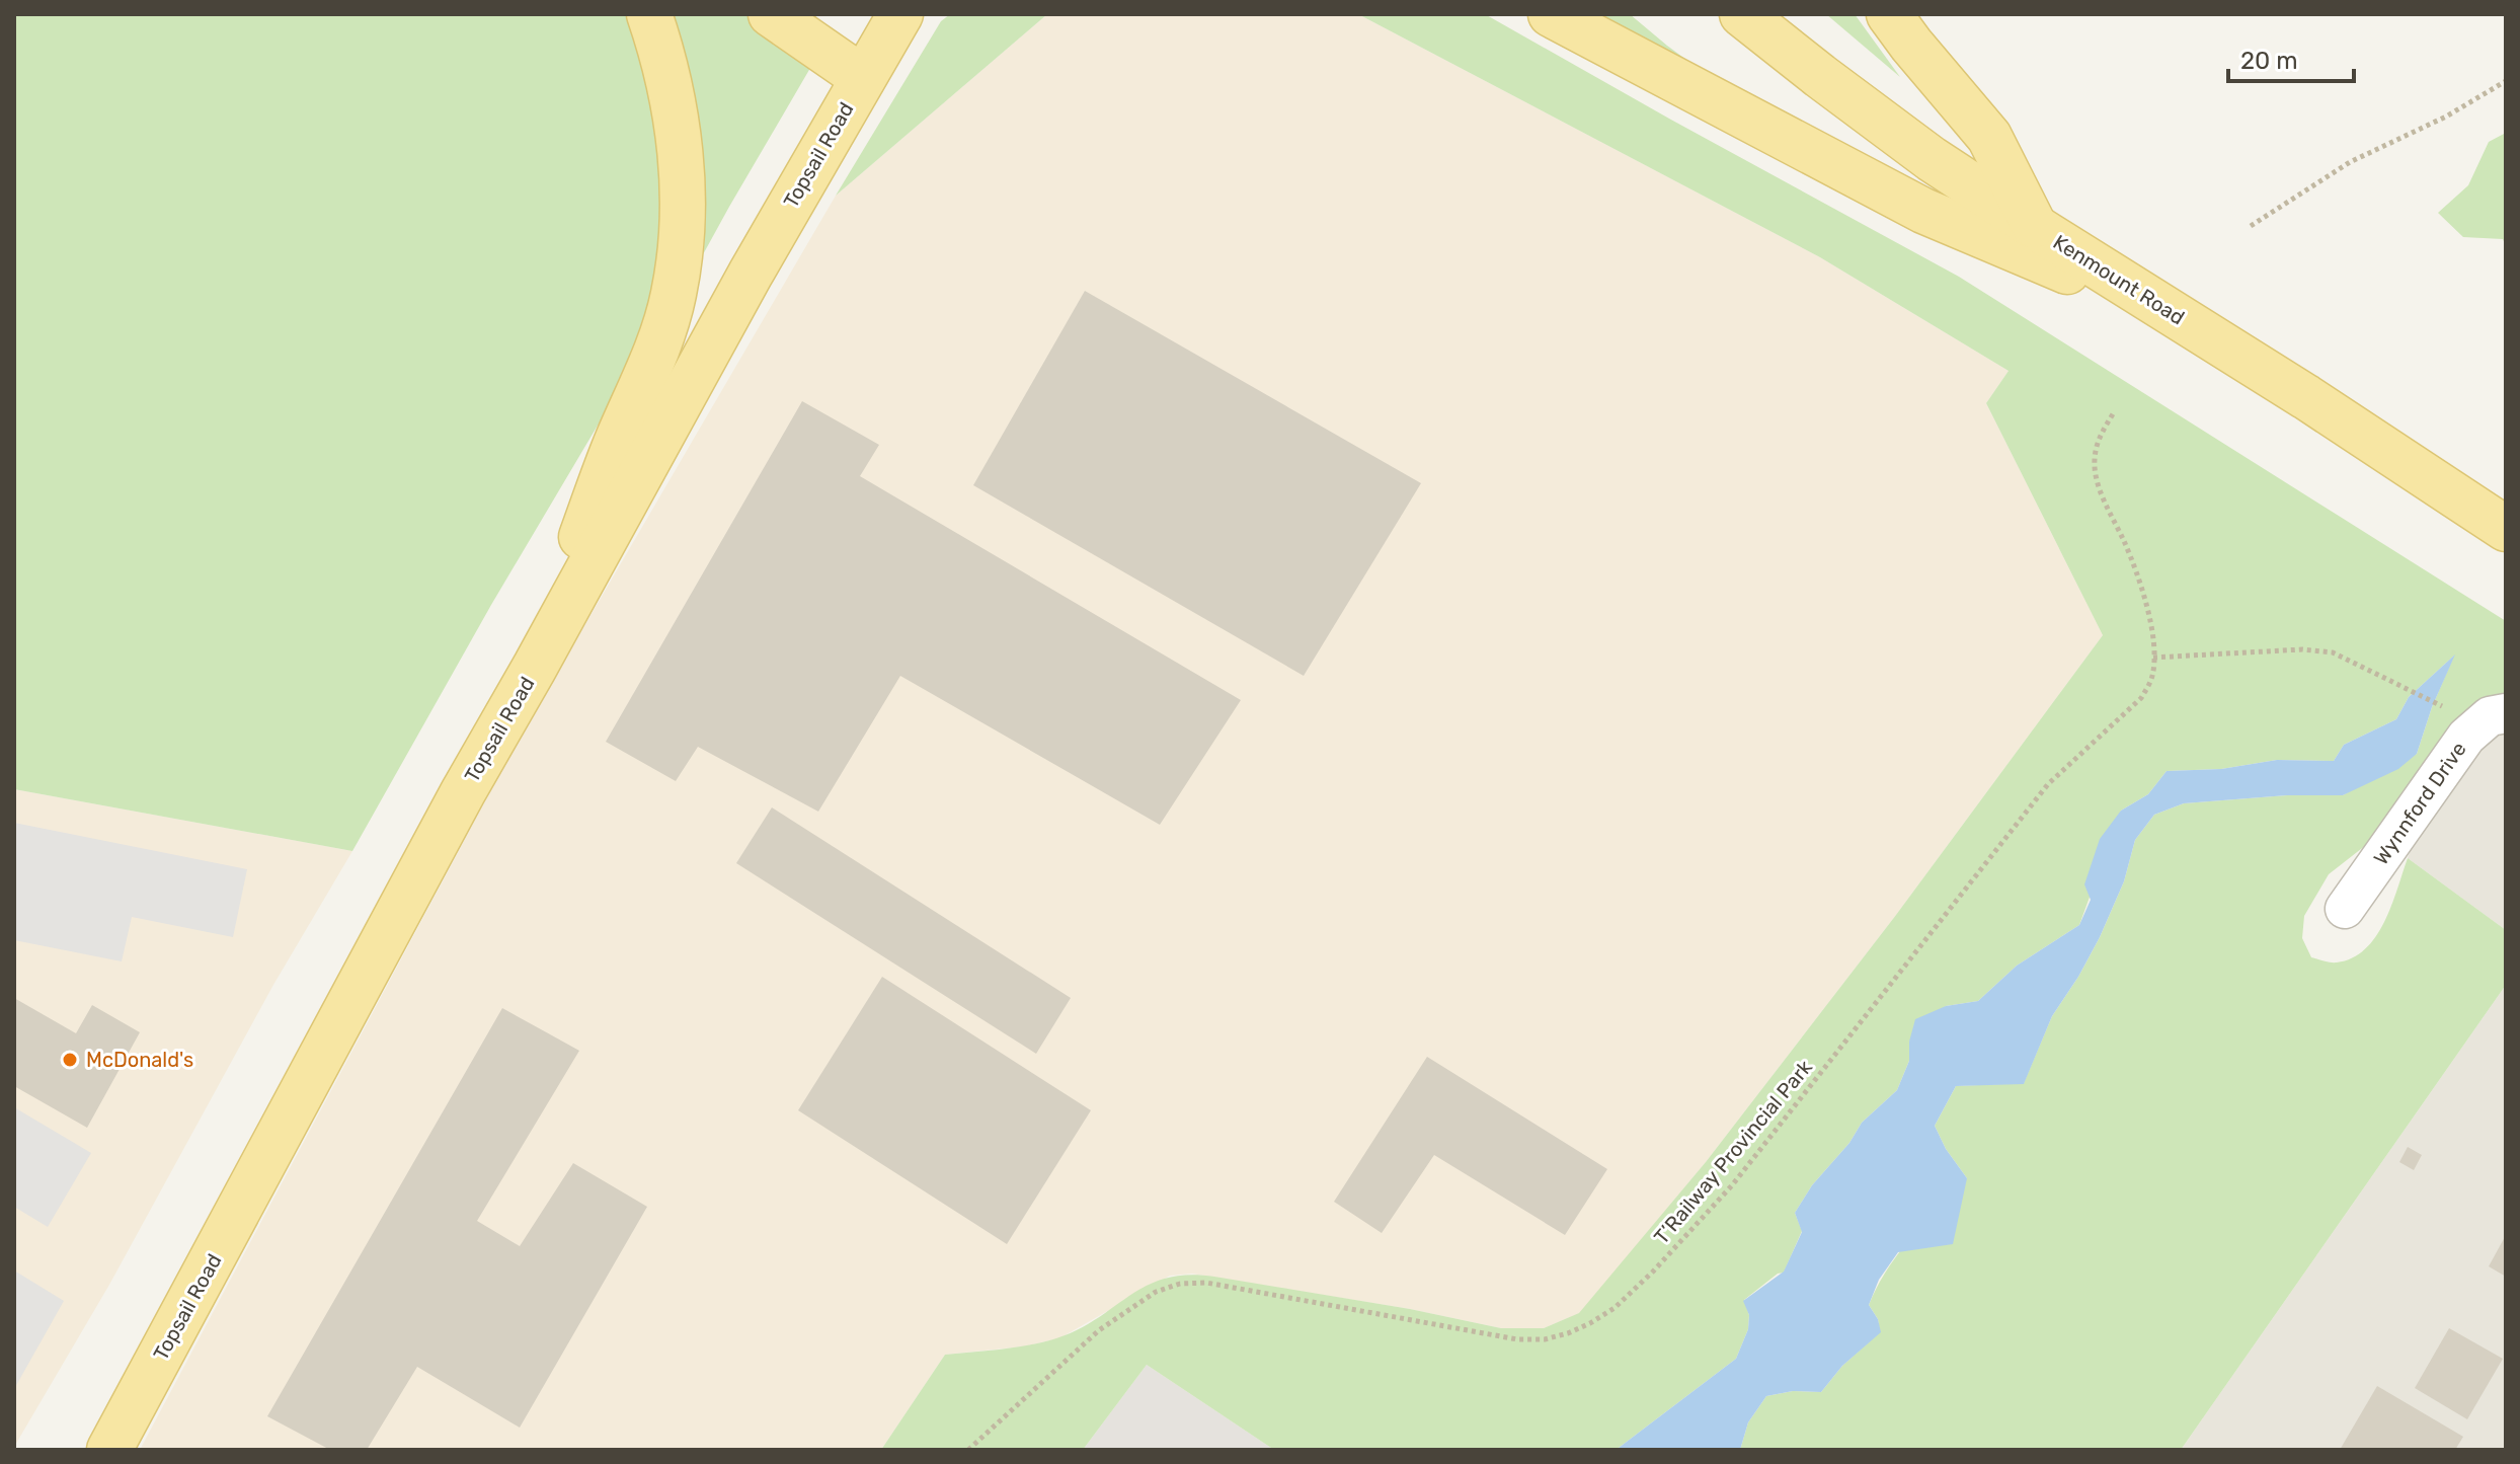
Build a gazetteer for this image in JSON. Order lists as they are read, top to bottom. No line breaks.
{"streets":{"main road":["Topsail Road","Kenmount Road"],"street":["Wynnford Drive"],"path":["T’Railway Provincial Park"]},"places":["McDonald's"],"scale_bar":"20 m"}
